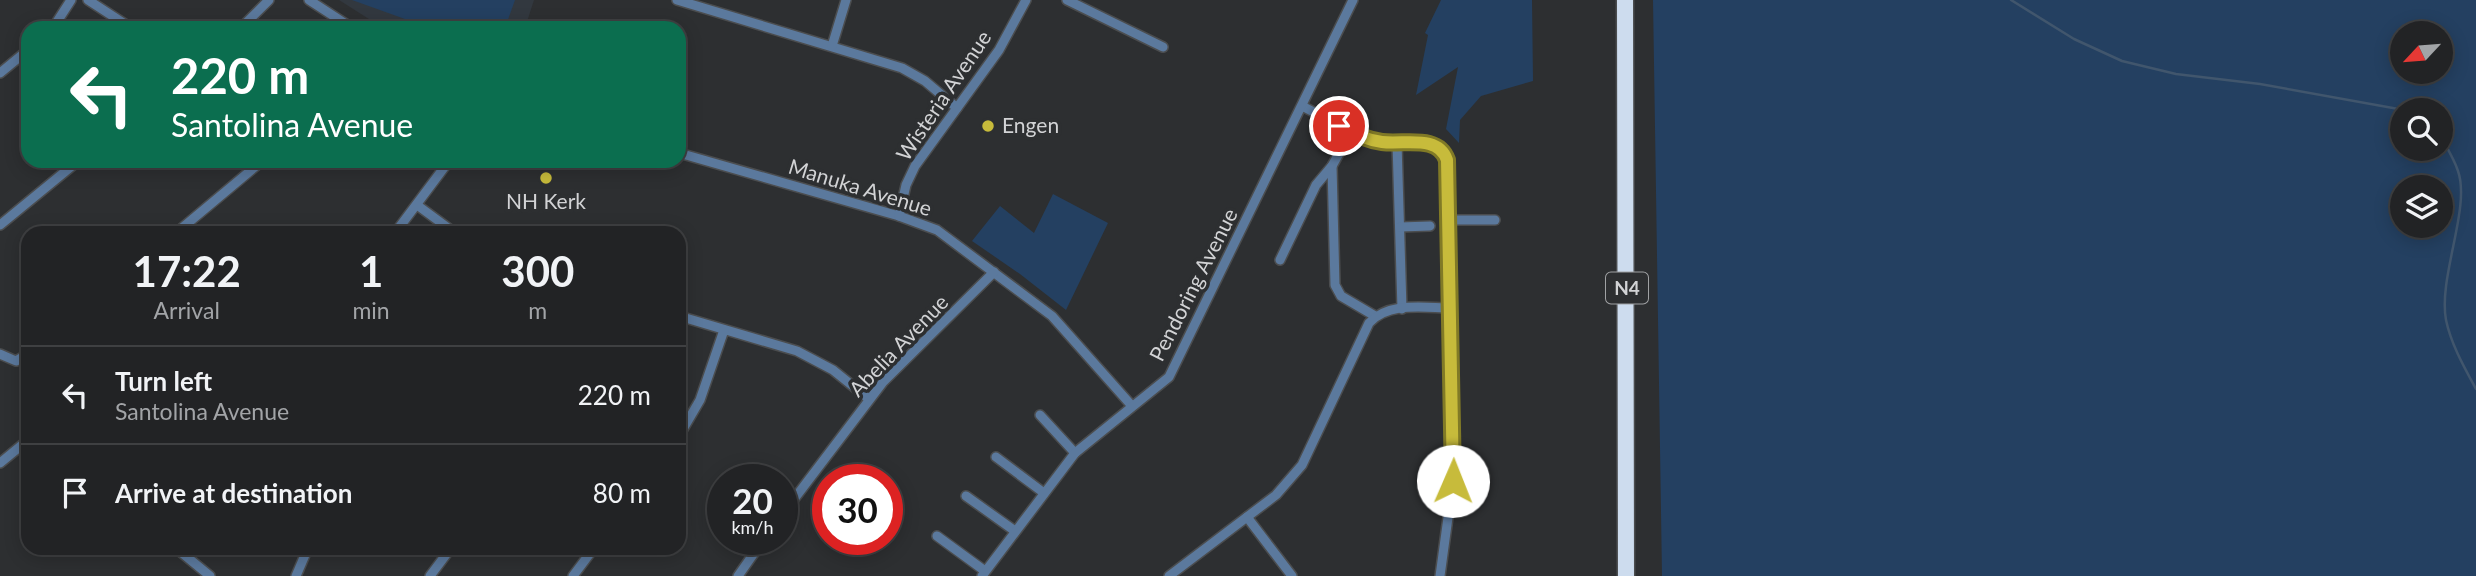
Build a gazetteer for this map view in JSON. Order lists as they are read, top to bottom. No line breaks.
{"streets":{"highway":["N4"],"street":["Wisteria Avenue","Manuka Avenue","Pendoring Avenue","Abelia Avenue"]},"crossings":[["Wisteria Avenue","Manuka Avenue"],["Manuka Avenue","Pendoring Avenue"],["Manuka Avenue","Abelia Avenue"]],"places":["Engen","NH Kerk"],"north":"bottom left","page":{"turn":["220 m","Santolina Avenue"],"eta":["17:22","Arrival","1","min","300","m"],"list":[{"name":"Turn left","note":"Santolina Avenue","value":"220 m"},{"name":"Arrive at destination","value":"80 m"}],"speed":"20 km/h","limit":"30"}}
